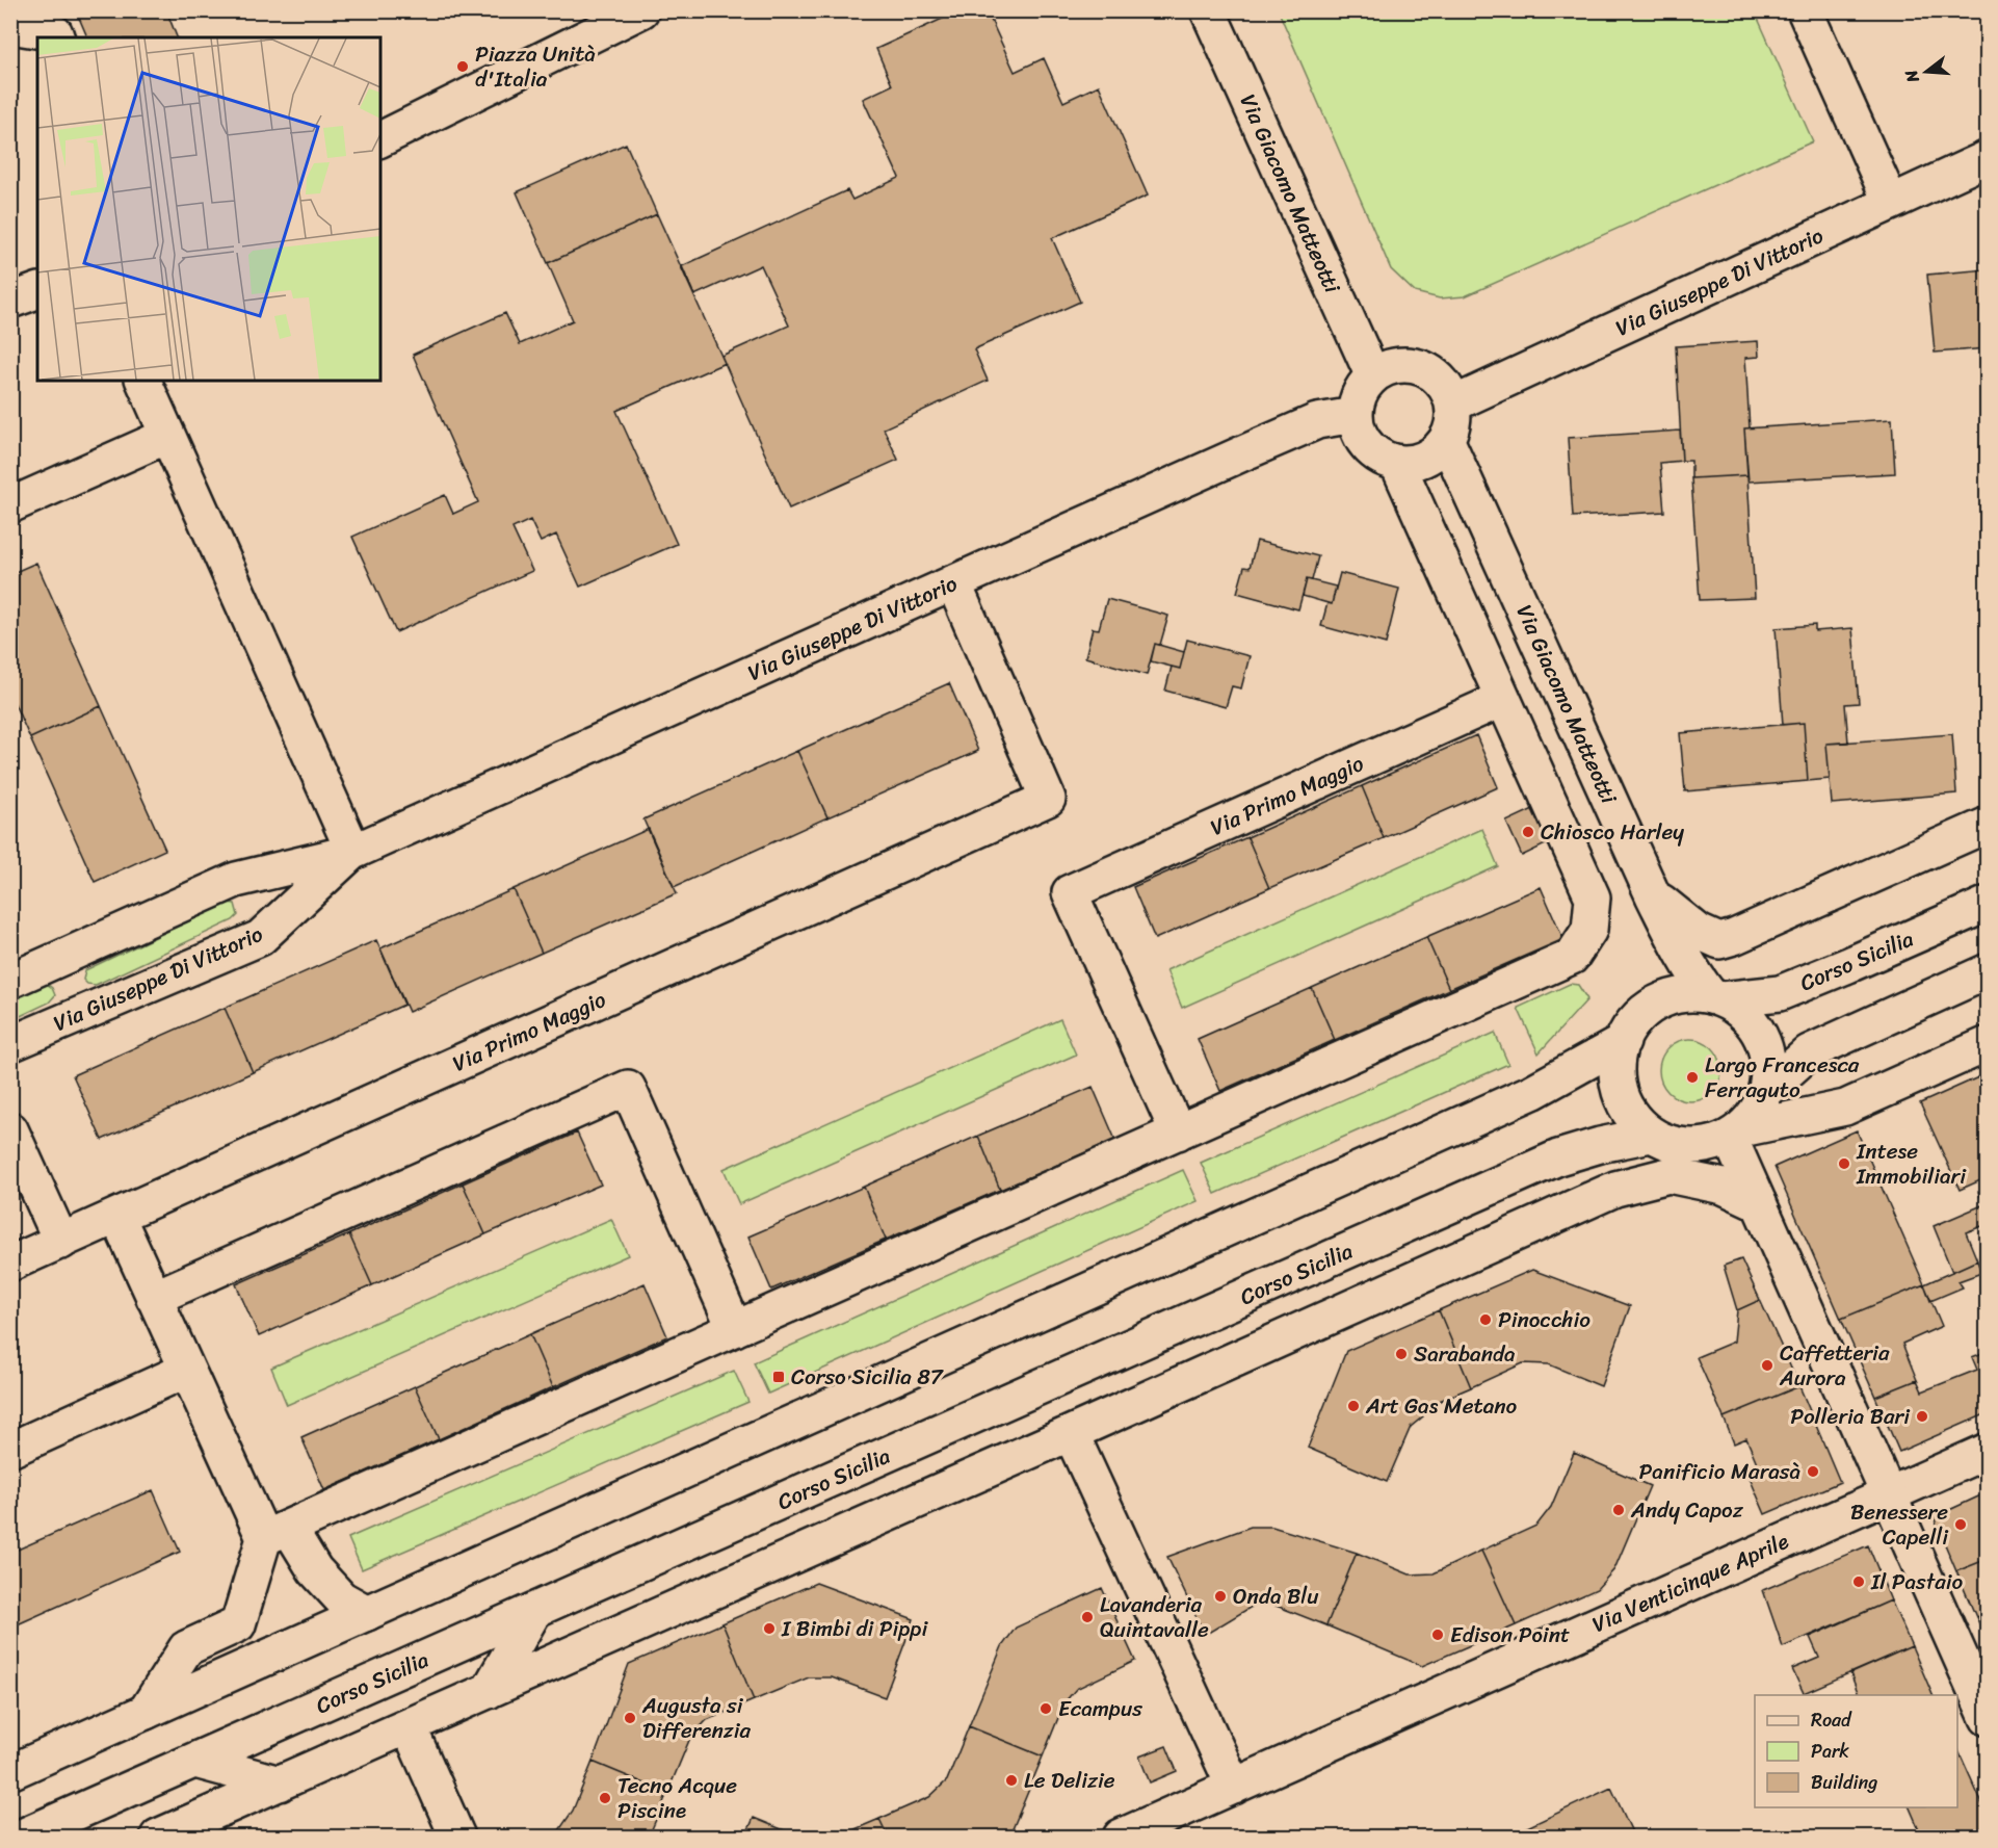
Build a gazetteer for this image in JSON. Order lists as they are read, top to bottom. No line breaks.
{"streets":{"street":["Via Giacomo Matteotti","Via Giuseppe Di Vittorio","Via Primo Maggio","Corso Sicilia","Via Venticinque Aprile"]},"crossings":[["Via Giacomo Matteotti","Via Giuseppe Di Vittorio"],["Via Giacomo Matteotti","Corso Sicilia"],["Via Giuseppe Di Vittorio","Via Primo Maggio"]],"places":{"other":["Piazza Unità d'Italia","Chiosco Harley","Largo Francesca Ferraguto","Intese Immobiliari","Pinocchio","Sarabanda","Caffetteria Aurora","Art Gas Metano","Polleria Bari","Panificio Marasà","Andy Capoz","Benessere Capelli","Il Pastaio","Onda Blu","Lavanderia Quintavalle","I Bimbi di Pippi","Edison Point","Ecampus","Augusta si Differenzia","Le Delizie","Tecno Acque Piscine"],"transit":["Corso Sicilia 87"]},"legend":["Road","Park","Building"],"north":"left"}
